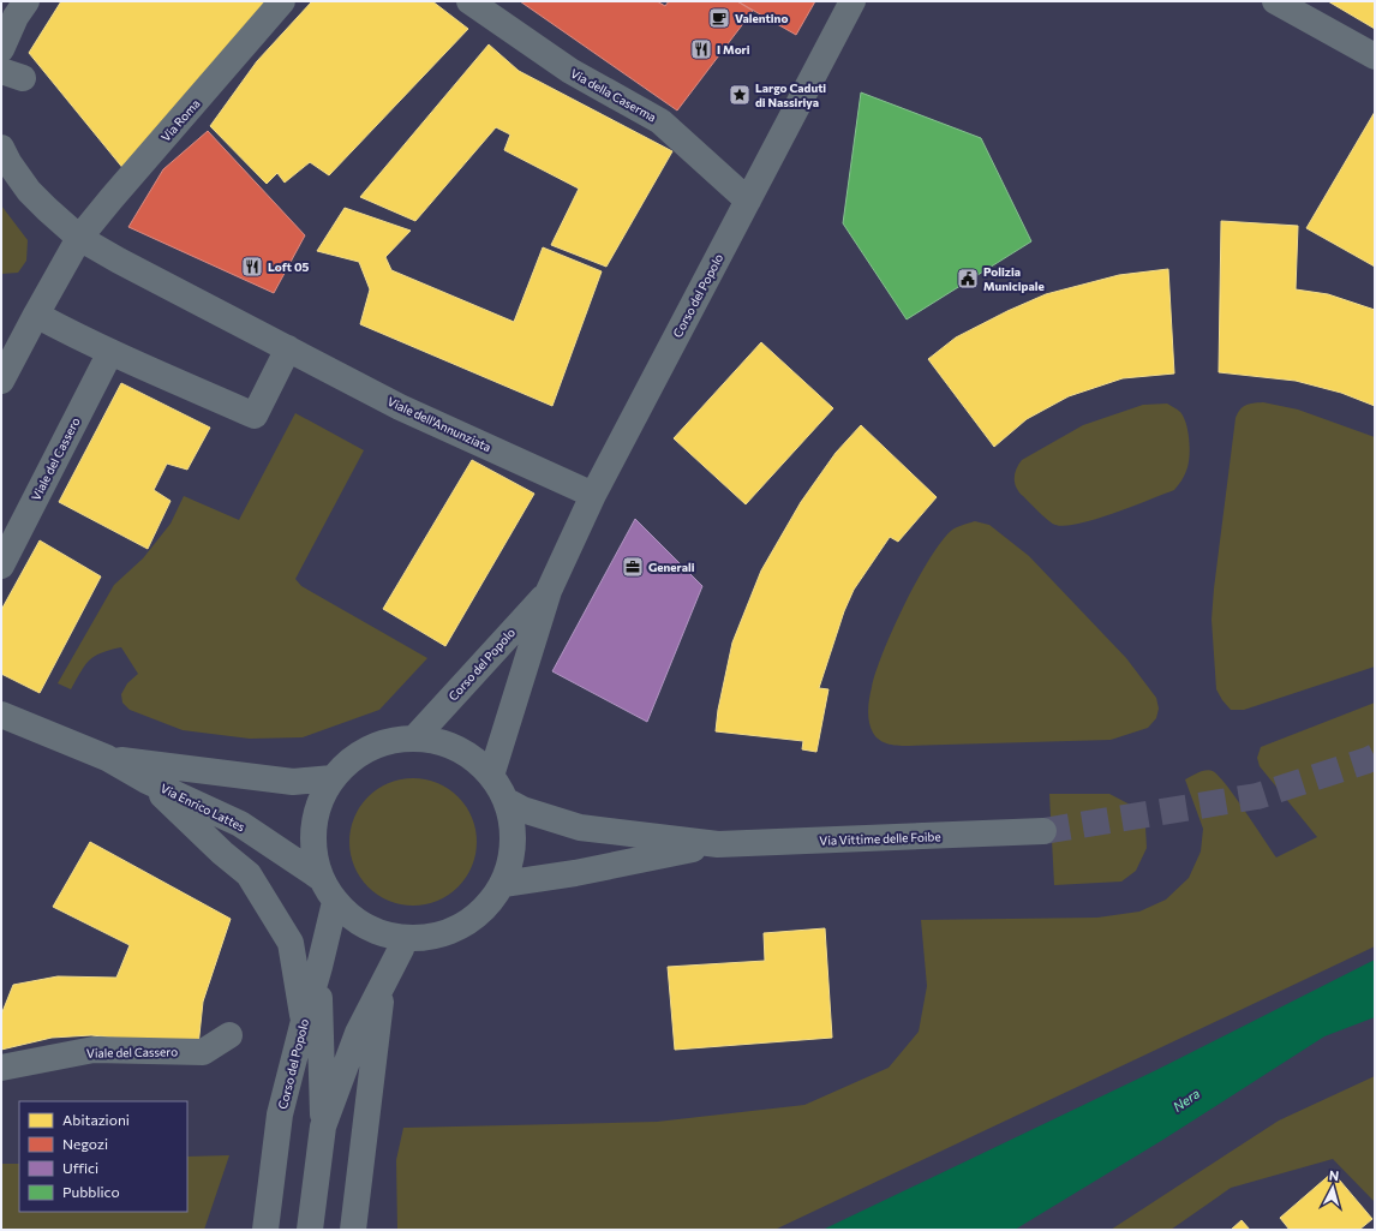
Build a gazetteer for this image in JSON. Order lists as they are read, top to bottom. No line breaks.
{"streets":{"street":["Via della Caserma","Via Roma","Corso del Popolo","Viale dell'Annunziata","Viale del Cassero","Via Enrico Lattes","Via Vittime delle Foibe"]},"crossings":[["Via della Caserma","Corso del Popolo"],["Via Roma","Viale dell'Annunziata"],["Corso del Popolo","Viale dell'Annunziata"]],"water":["Nera"],"places":{"cafe":["Valentino"],"restaurant":["I Mori","Loft 05"],"place":["Largo Caduti di Nassiriya"],"public building":["Polizia Municipale"],"office":["Generali"]},"legend":["Abitazioni","Negozi","Uffici","Pubblico"],"north":"top"}
